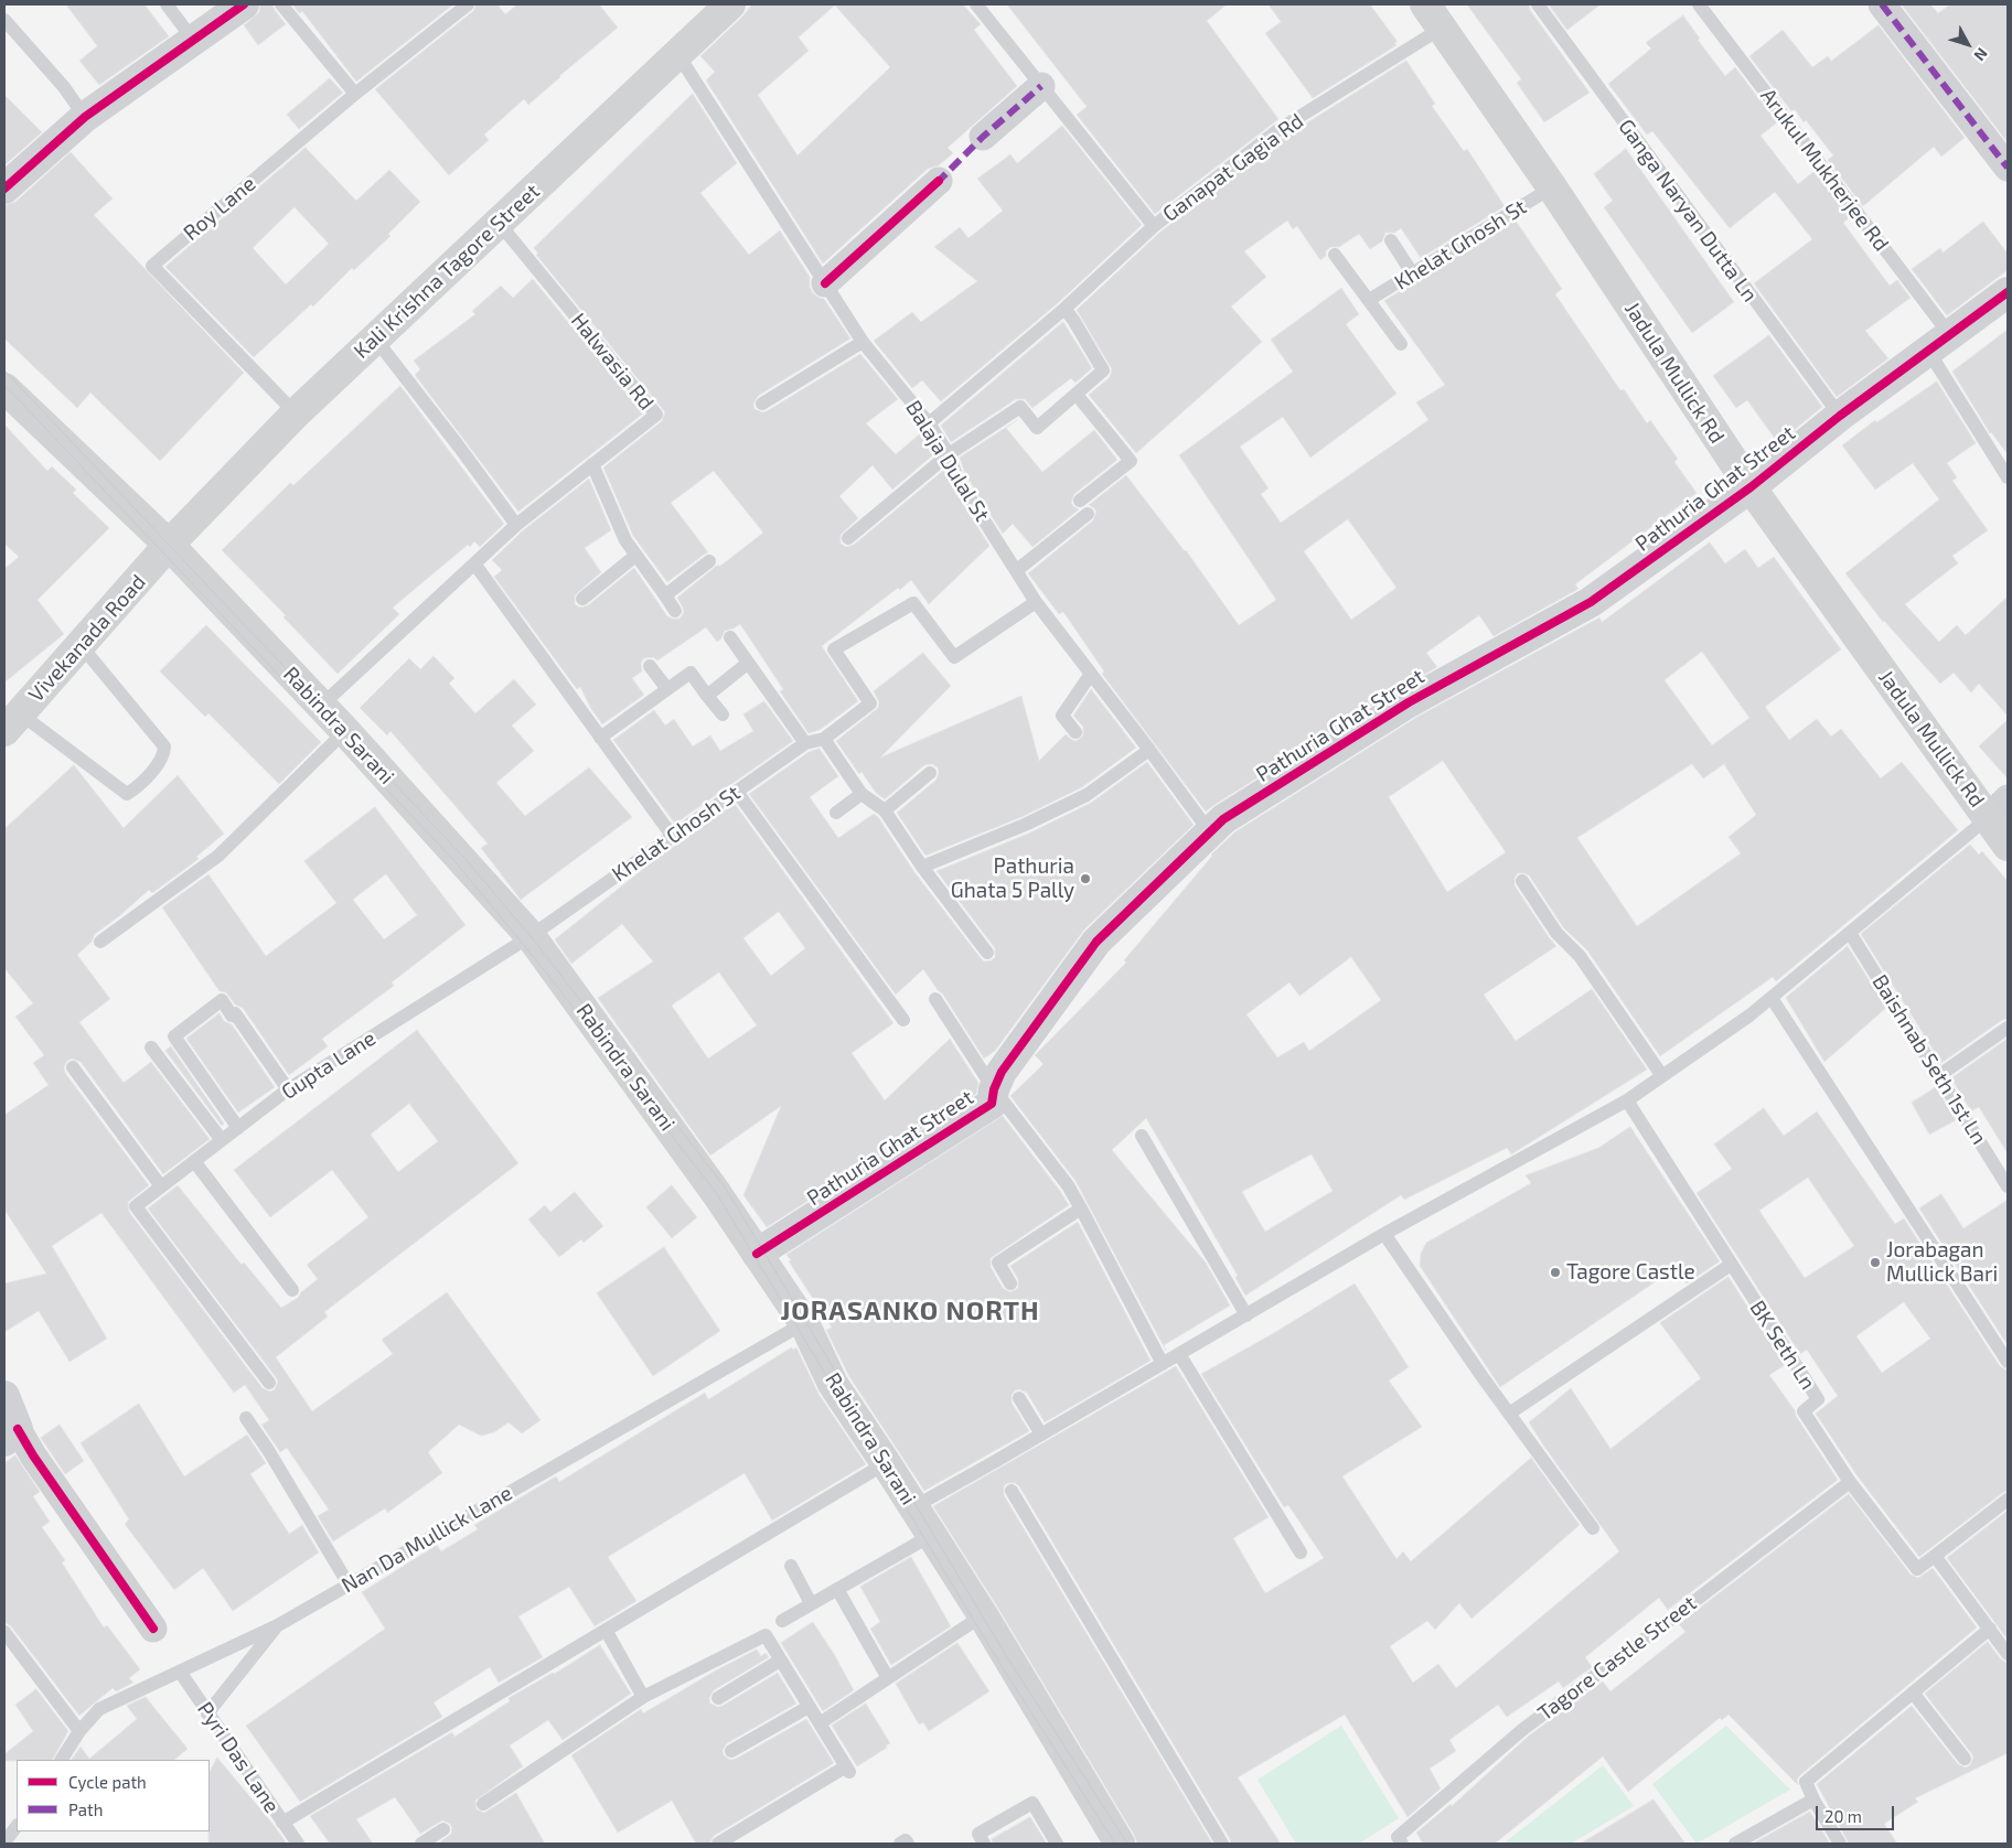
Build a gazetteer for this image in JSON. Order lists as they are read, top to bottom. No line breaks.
{"streets":{"main road":["Kali Krishna Tagore Street","Jadula Mullick Rd","Vivekanada Road","Rabindra Sarani"],"street":["Pathuria Ghat Street"],"lane":["Ganapat Gagia Rd","Arukul Mukherjee Rd","Roy Lane","Ganga Naryan Dutta Ln","Khelat Ghosh St","Halwasia Rd","Balaja Dulal St","Baishnab Seth 1st Ln","Gupta Lane","BK Seth Ln","Nan Da Mullick Lane","Tagore Castle Street","Pyri Das Lane"]},"crossings":[["Ganapat Gagia Rd","Jadula Mullick Rd"],["Arukul Mukherjee Rd","Pathuria Ghat Street"],["Roy Lane","Kali Krishna Tagore Street"],["Ganga Naryan Dutta Ln","Pathuria Ghat Street"],["Khelat Ghosh St","Jadula Mullick Rd"],["Khelat Ghosh St","Rabindra Sarani"],["Khelat Ghosh St","Gupta Lane"],["Kali Krishna Tagore Street","Halwasia Rd"],["Kali Krishna Tagore Street","Balaja Dulal St"],["Kali Krishna Tagore Street","Vivekanada Road"],["Kali Krishna Tagore Street","Rabindra Sarani"],["Halwasia Rd","Rabindra Sarani"],["Jadula Mullick Rd","Pathuria Ghat Street"],["Balaja Dulal St","Pathuria Ghat Street"],["Pathuria Ghat Street","Rabindra Sarani"],["Vivekanada Road","Rabindra Sarani"],["Rabindra Sarani","Gupta Lane"],["Rabindra Sarani","Nan Da Mullick Lane"],["BK Seth Ln","Tagore Castle Street"],["Nan Da Mullick Lane","Pyri Das Lane"]],"districts":["JORASANKO NORTH"],"places":["Pathuria Ghata 5 Pally","Jorabagan Mullick Bari","Tagore Castle"],"legend":["Cycle path","Path"],"scale_bar":"20 m","north":"bottom right"}
